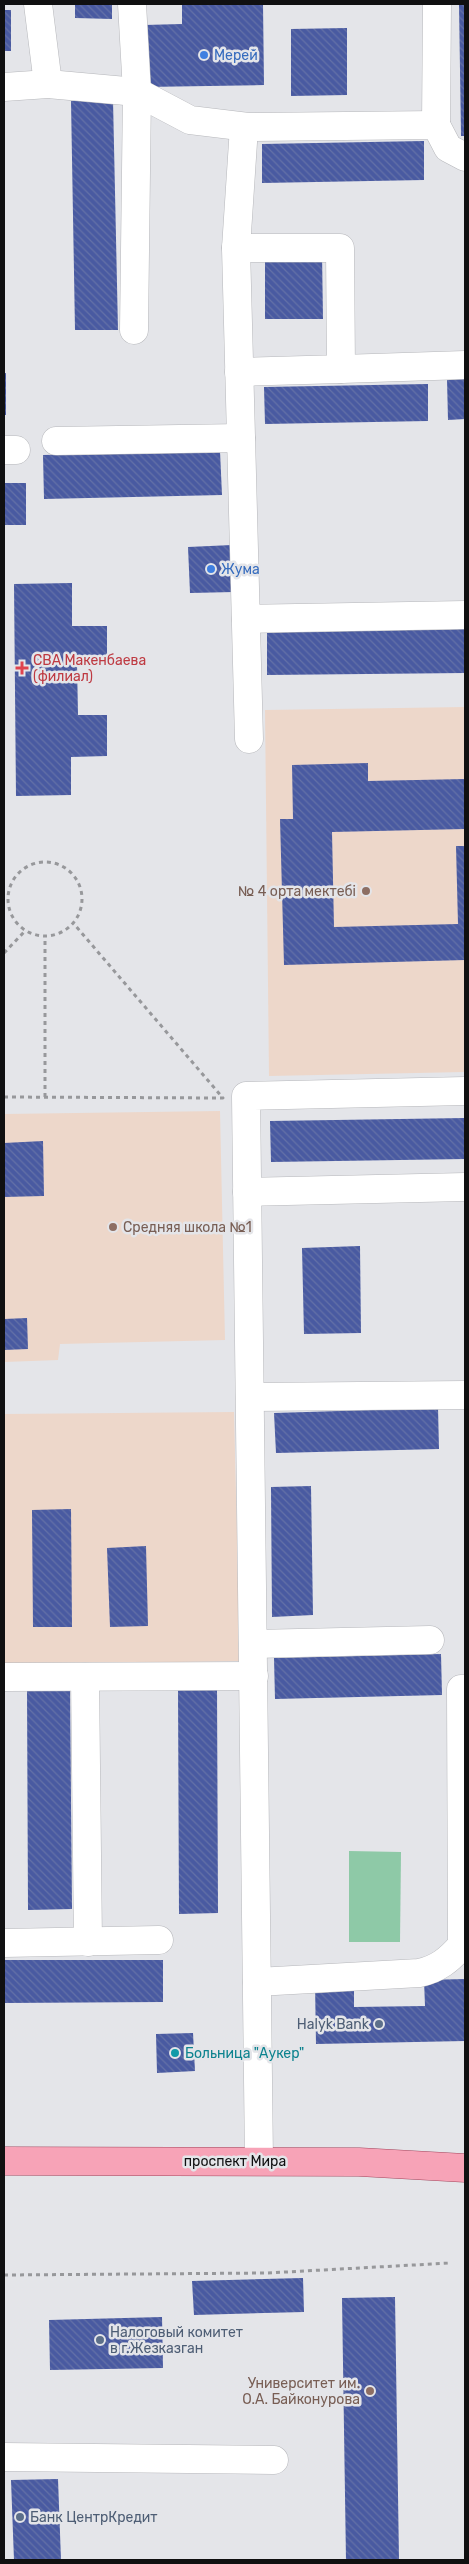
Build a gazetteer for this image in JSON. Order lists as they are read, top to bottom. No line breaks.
{"streets":{"main road":["проспект Мира"]},"places":{"other":["Мерей","Жума","№ 4 орта мектебі","Средняя школа №1","Halyk Bank","Больница \"Аукер\"","Налоговый комитет в г.Жезказган","Университет им. О.А. Байконурова","Банк ЦентрКредит"],"health":["СВА Макенбаева (филиал)"]}}
